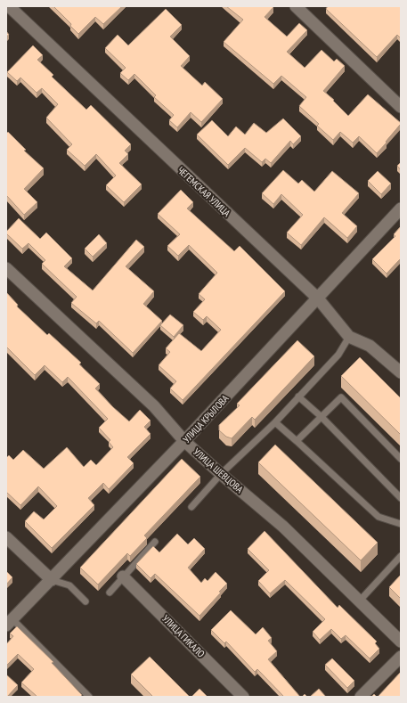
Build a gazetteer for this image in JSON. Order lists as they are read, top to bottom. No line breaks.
{"streets":{"street":["ЧЕГЕМСКАЯ УЛИЦА","УЛИЦА КРЫЛОВА","УЛИЦА ШЕВЦОВА","УЛИЦА ГИКАЛО"]},"crossings":[["ЧЕГЕМСКАЯ УЛИЦА","УЛИЦА КРЫЛОВА"],["УЛИЦА КРЫЛОВА","УЛИЦА ШЕВЦОВА"]]}
